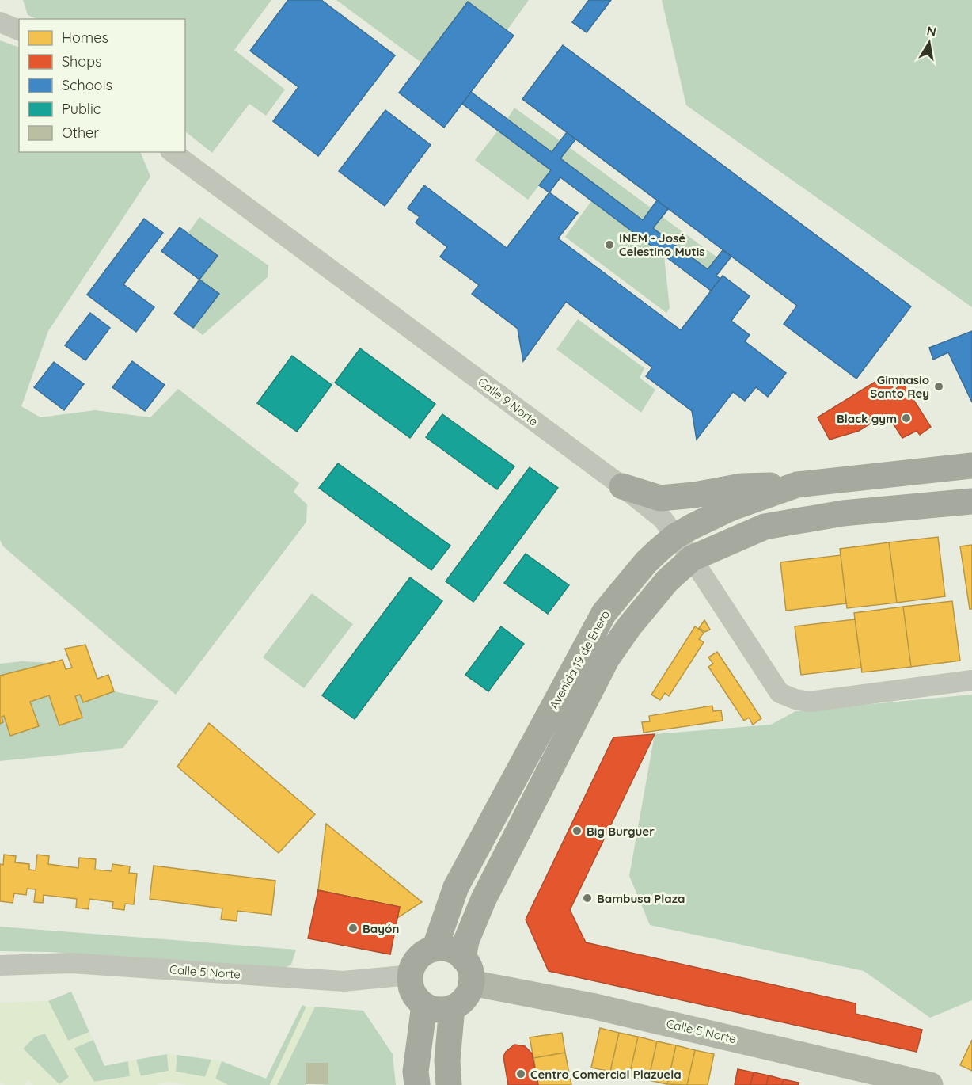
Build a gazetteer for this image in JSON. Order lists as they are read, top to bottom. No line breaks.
{"streets":{"main road":["Avenida 19 de Enero"],"street":["Calle 9 Norte","Calle 5 Norte"]},"crossings":[["Calle 9 Norte","Avenida 19 de Enero"],["Avenida 19 de Enero","Calle 5 Norte"]],"places":["INEM - José Celestino Mutis","Gimnasio Santo Rey","Black gym","Big Burguer","Bambusa Plaza","Bayón","Centro Comercial Plazuela"],"legend":["Homes","Shops","Schools","Public","Other"],"north":"top"}
